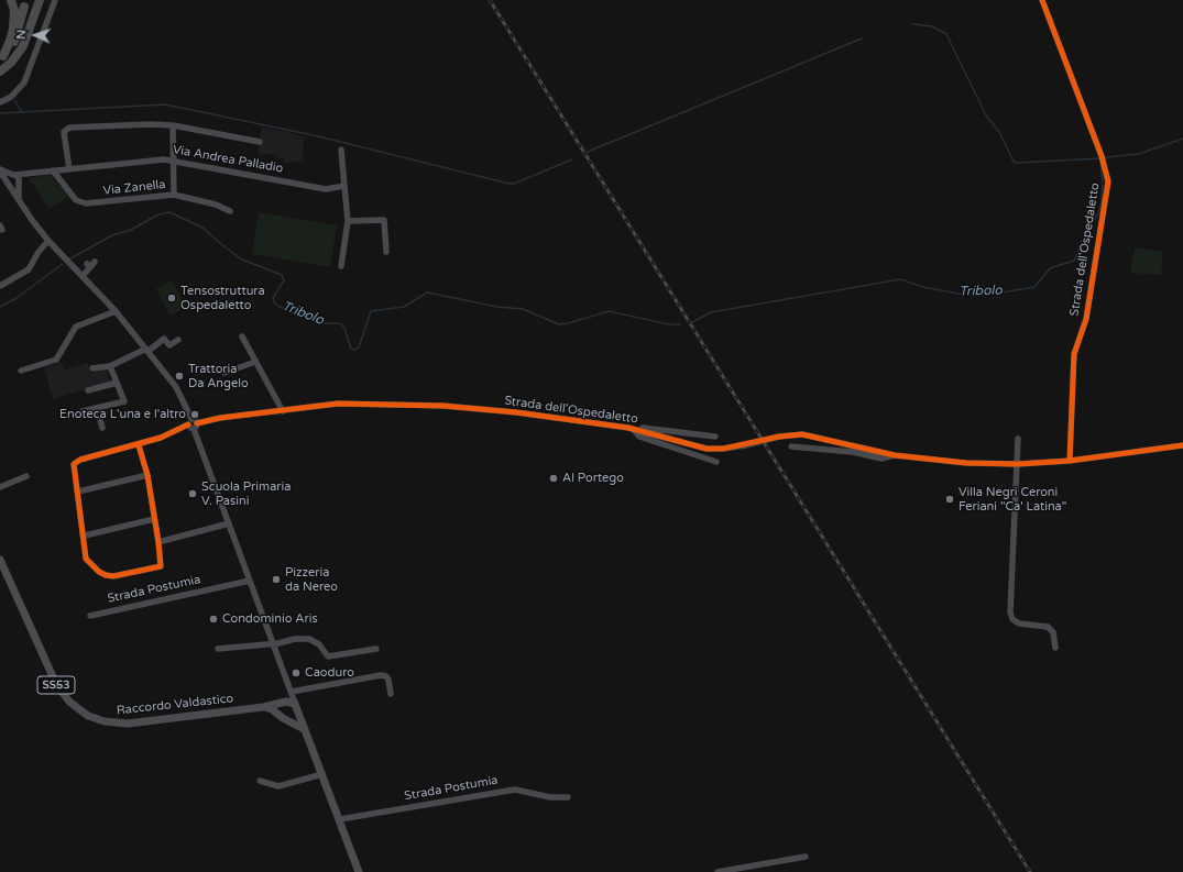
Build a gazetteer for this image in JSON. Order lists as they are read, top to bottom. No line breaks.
{"streets":{"main road":["SS53","Raccordo Valdastico"],"street":["Via Andrea Palladio","Via Zanella","Strada dell'Ospedaletto","Strada Postumia"]},"crossings":[["Via Andrea Palladio","Via Zanella"]],"water":["Tribolo"],"places":["Tensostruttura Ospedaletto","Trattoria Da Angelo","Enoteca L'una e l'altro","Al Portego","Scuola Primaria V. Pasini","Villa Negri Ceroni Feriani \"Ca' Latina\"","Pizzeria da Nereo","Condominio Aris","Caoduro"],"north":"left"}
